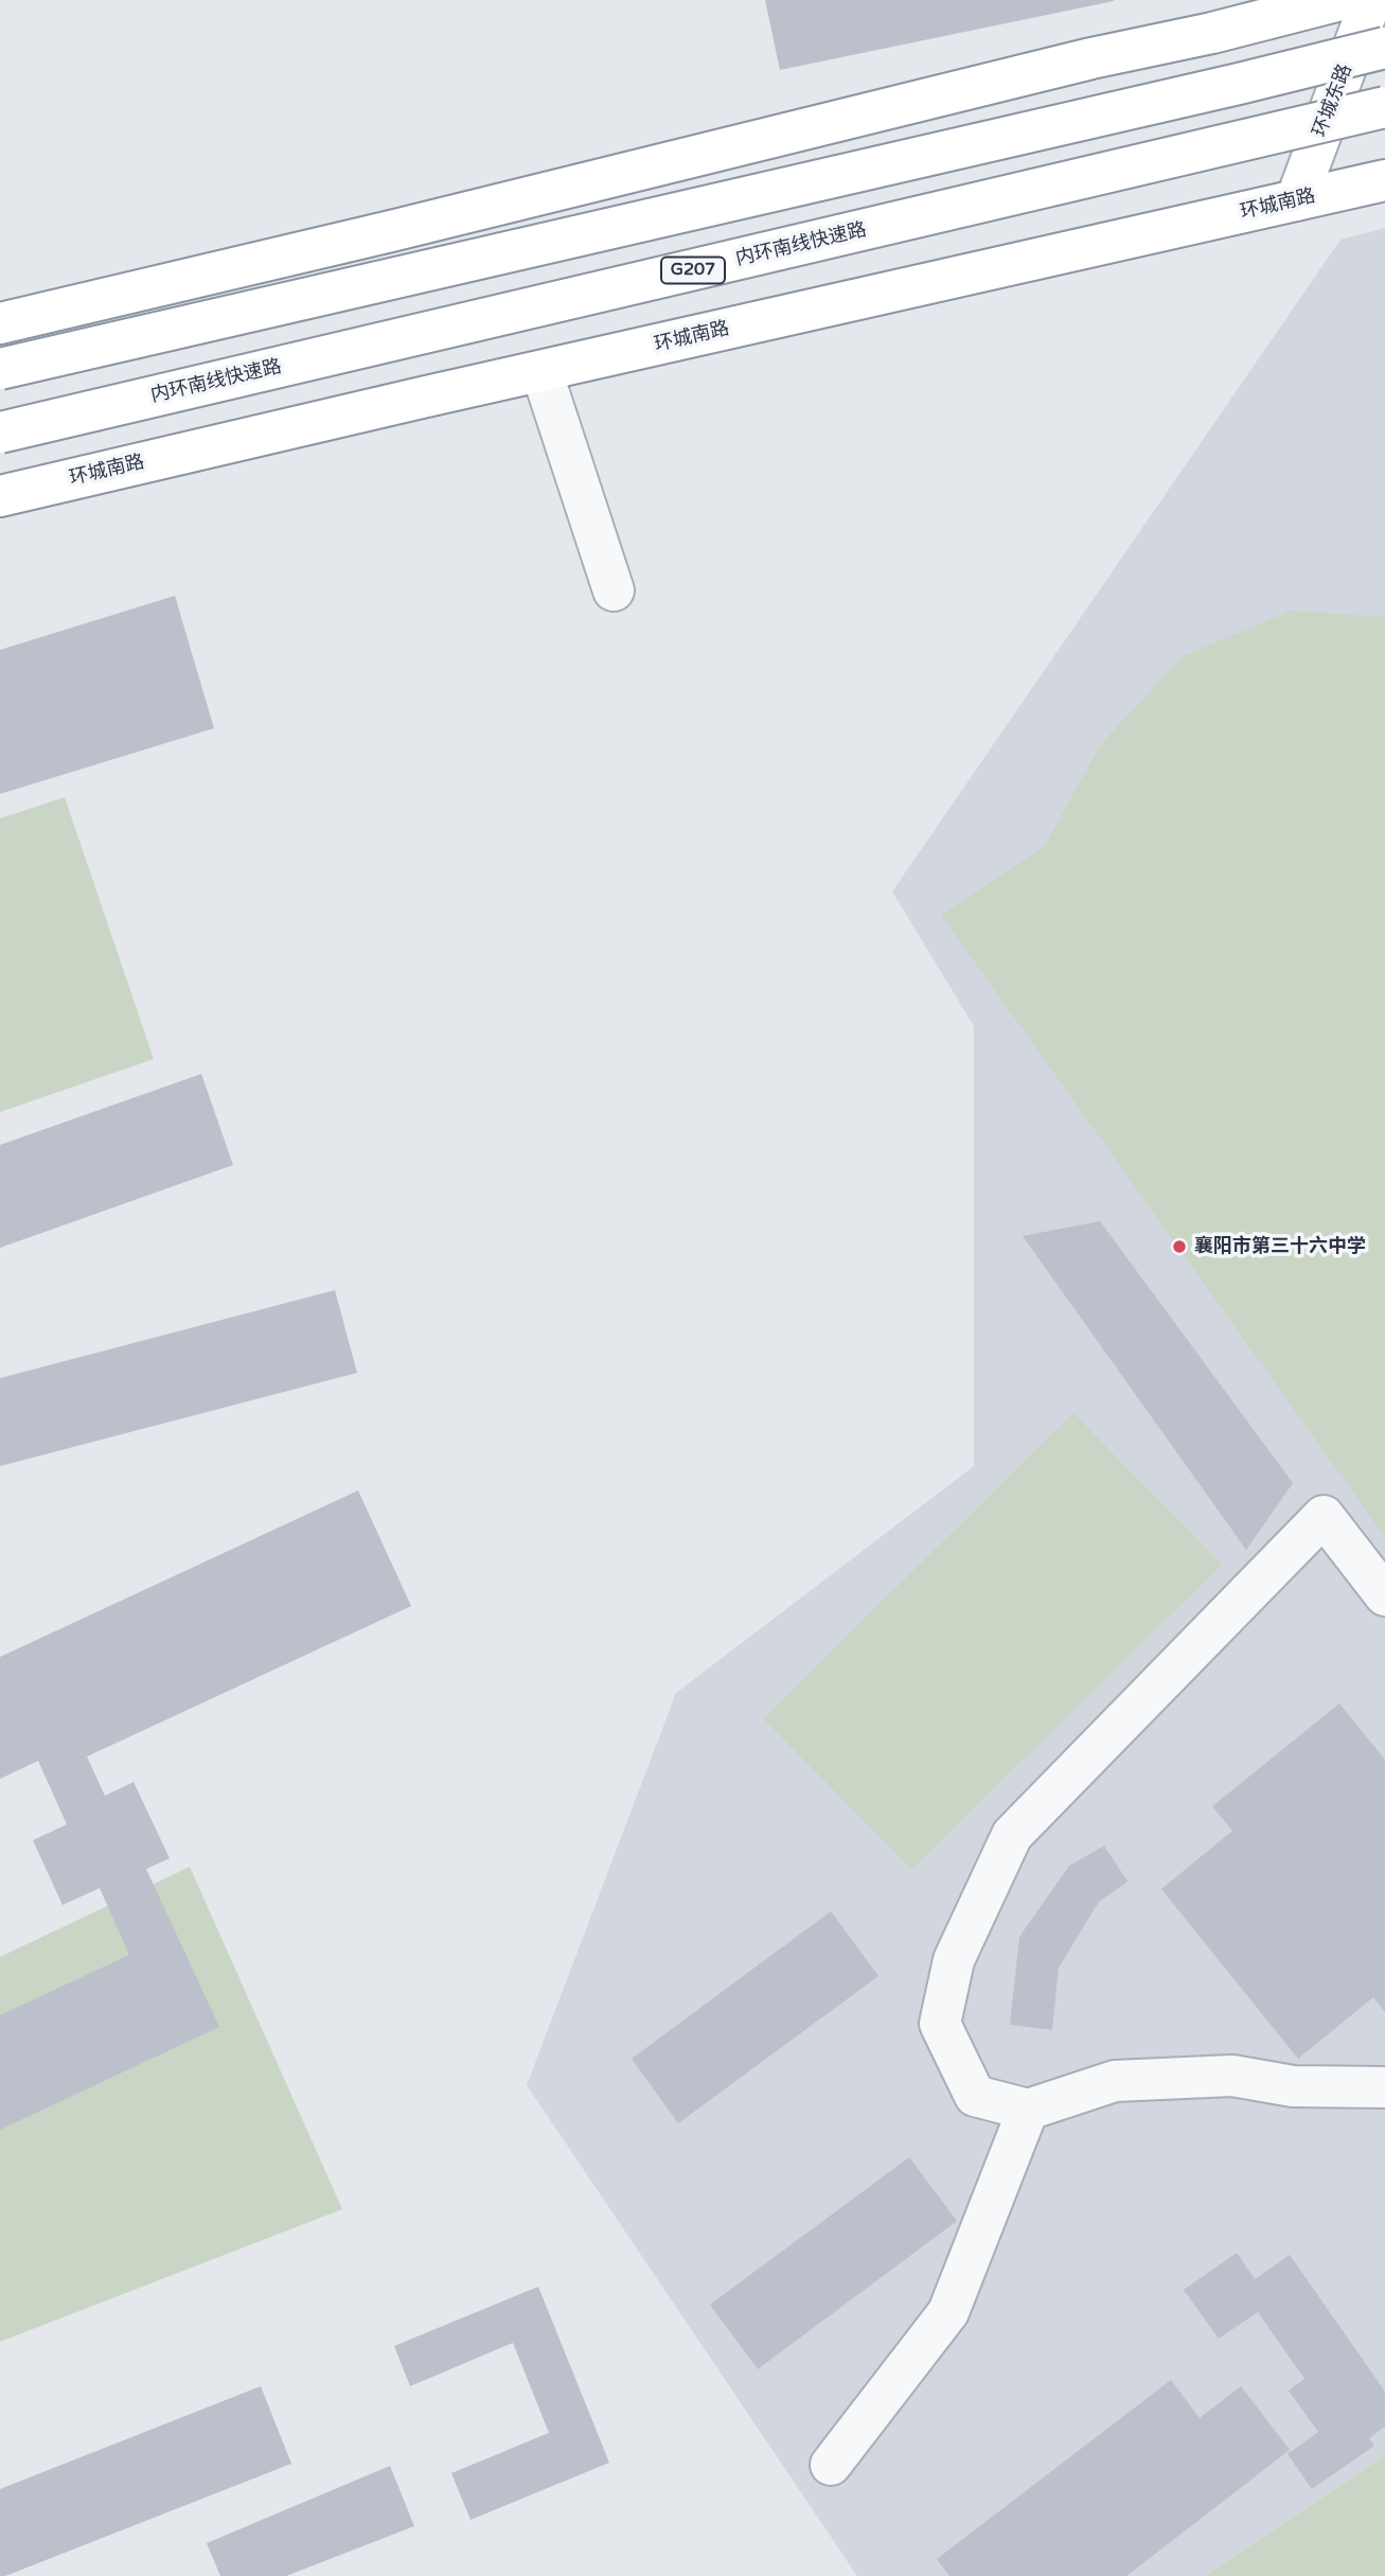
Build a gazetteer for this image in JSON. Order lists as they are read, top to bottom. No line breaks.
{"streets":{"main road":["环城东路","环城南路","内环南线快速路","G207"]},"crossings":[["环城东路","环城南路"]],"places":["襄阳市第三十六中学"]}
